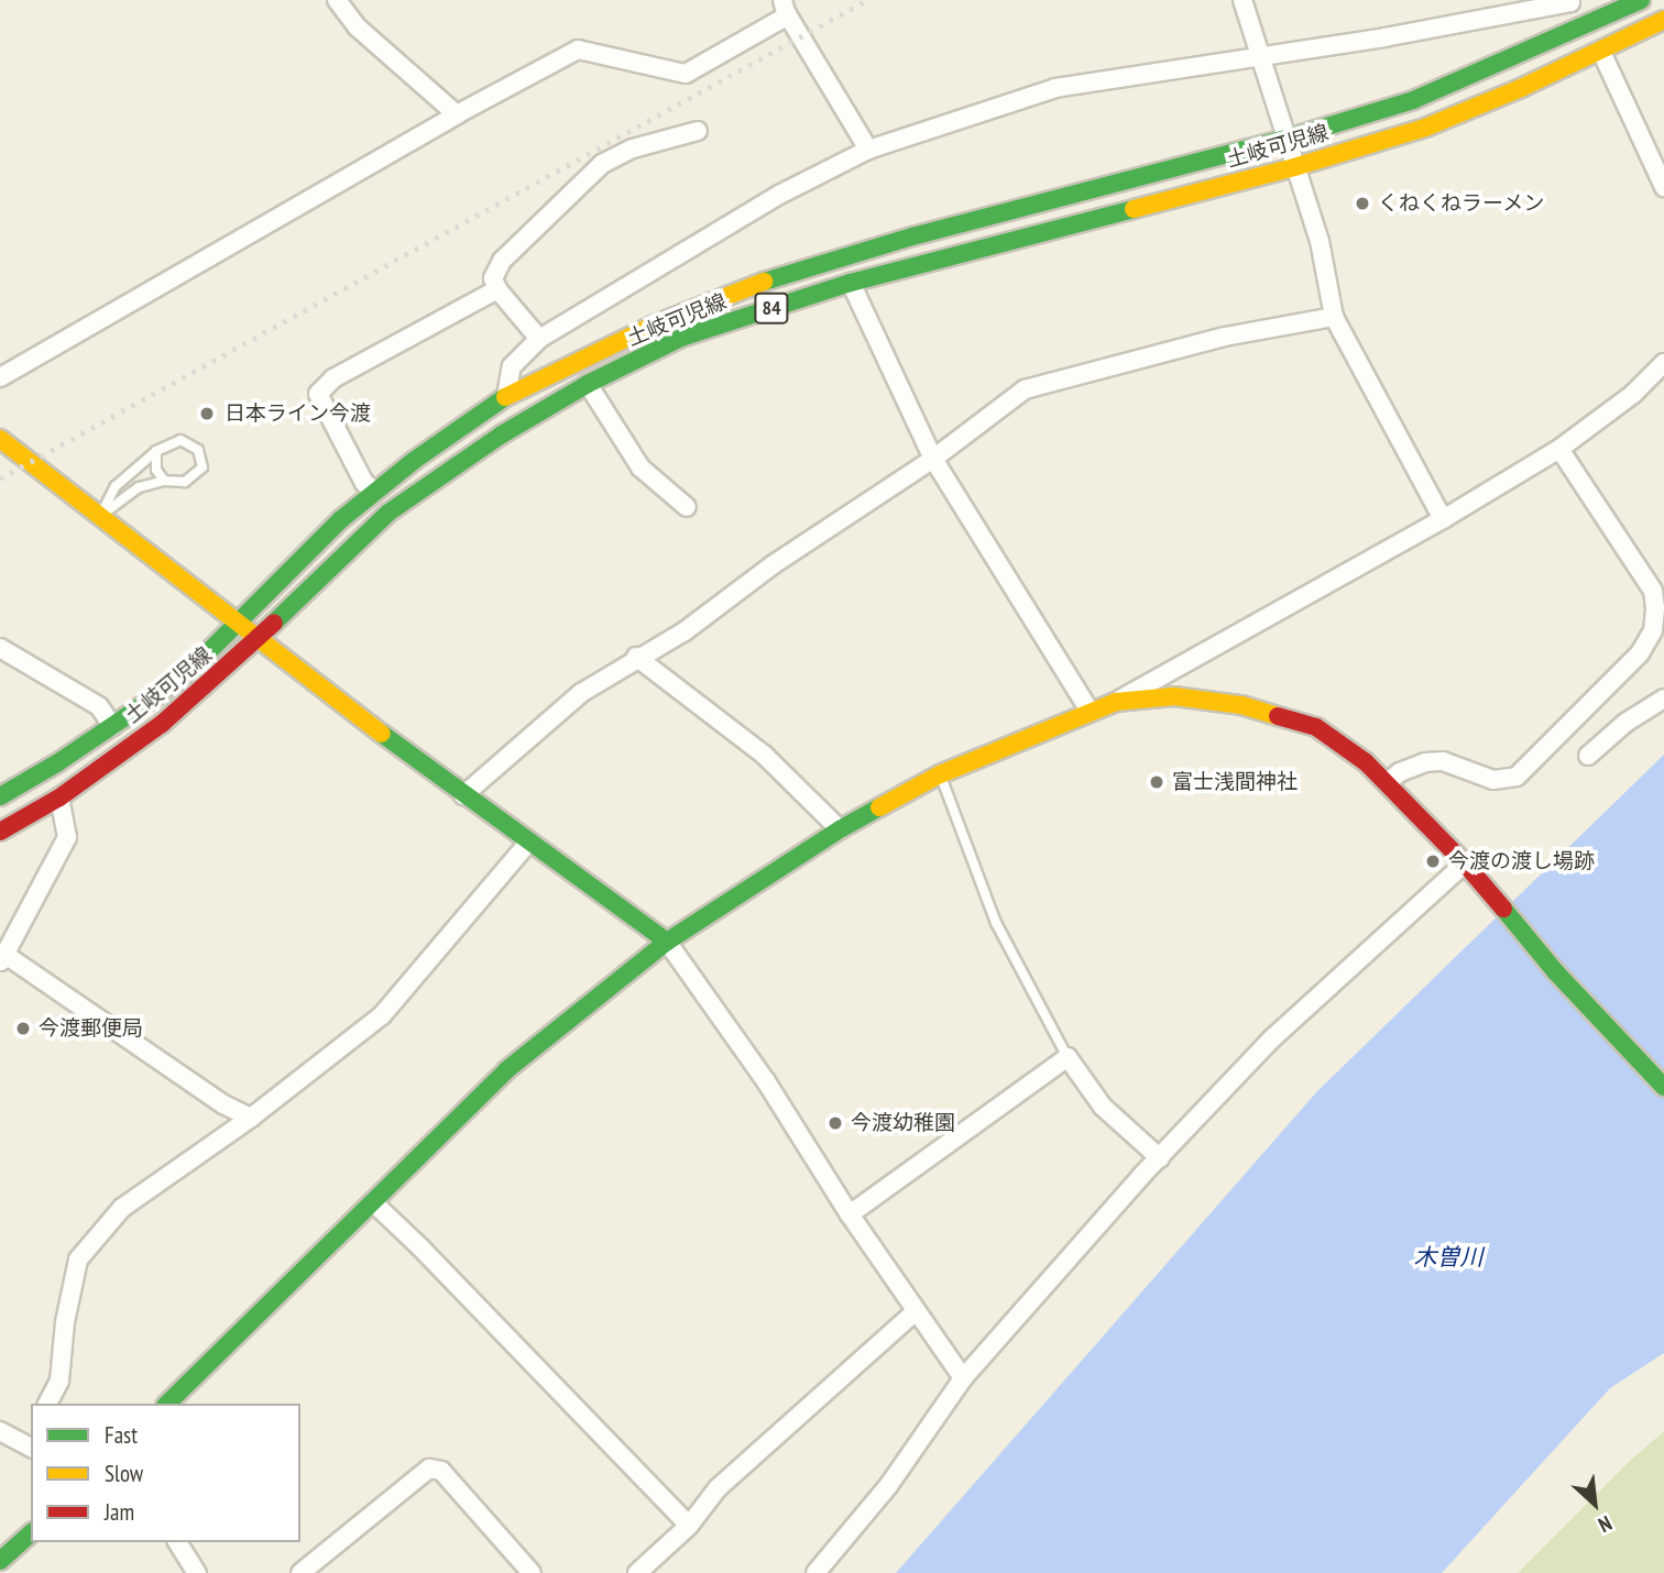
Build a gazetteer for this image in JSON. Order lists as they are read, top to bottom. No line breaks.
{"streets":{"main road":["土岐可児線","84"]},"water":["木曽川"],"places":["くねくねラーメン","日本ライン今渡","富士浅間神社","今渡の渡し場跡","今渡郵便局","今渡幼稚園"],"legend":["Fast","Slow","Jam"],"north":"bottom right"}
